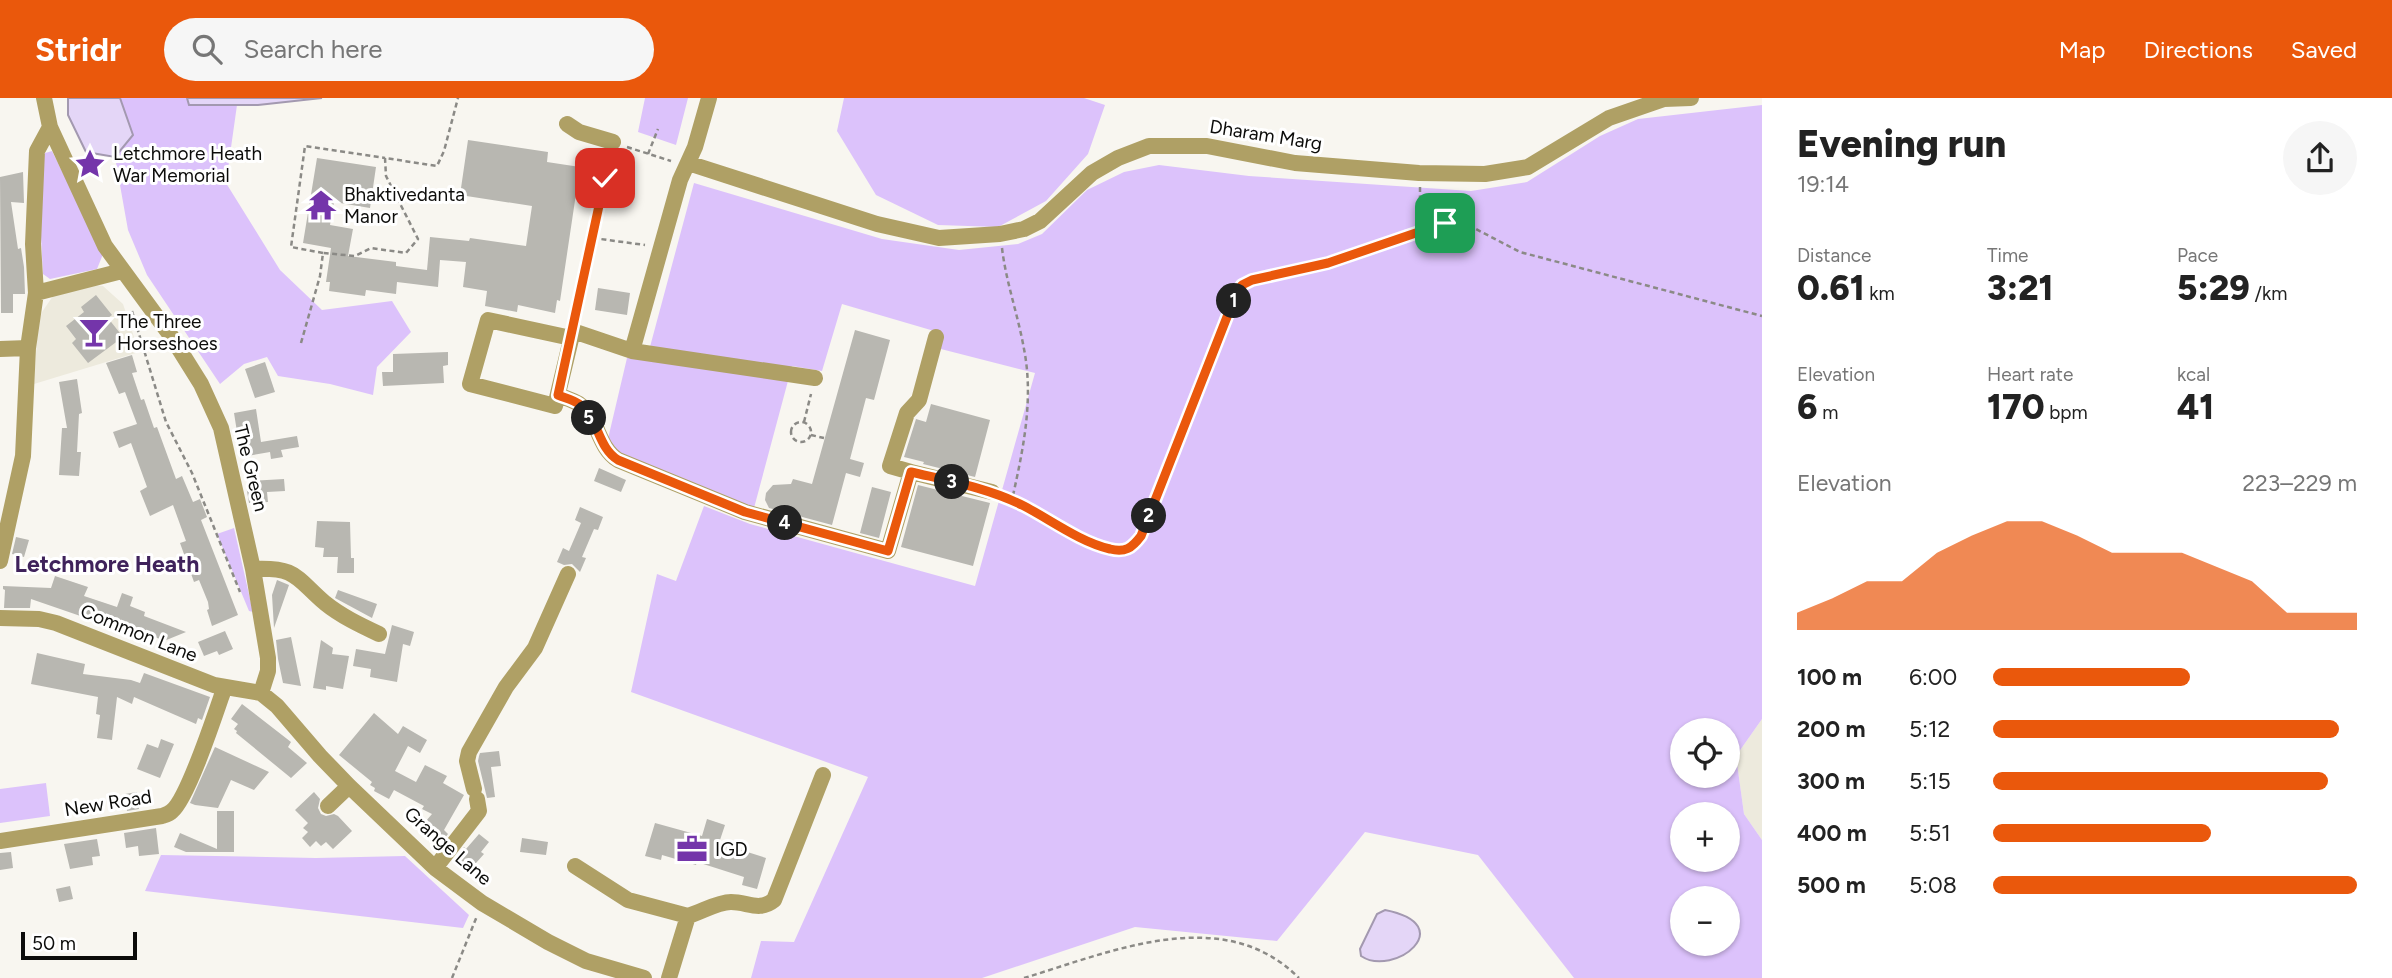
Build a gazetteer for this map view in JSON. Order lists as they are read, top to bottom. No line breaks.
{"streets":{"street":["Dharam Marg","The Green","Common Lane","New Road","Grange Lane"]},"crossings":[["The Green","Common Lane"],["The Green","Grange Lane"],["Common Lane","New Road"],["Common Lane","Grange Lane"]],"districts":["Letchmore Heath"],"places":{"place":["Letchmore Heath War Memorial"],"temple":["Bhaktivedanta Manor"],"bar":["The Three Horseshoes"],"office":["IGD"]},"scale_bar":"50 m","page":{"header":"Stridr","search":"Search here","nav":["Map","Directions","Saved"],"heading":["Evening run","19:14"],"stats":[["Distance","0.61 km"],["Time","3:21"],["Pace","5:29 /km"],["Elevation","6 m"],["Heart rate","170 bpm"],["kcal","41"]],"pins":["1","5","3","2","4"],"chart":["Elevation","223–229 m"],"list":[{"name":"100 m","note":"6:00"},{"name":"200 m","note":"5:12"},{"name":"300 m","note":"5:15"},{"name":"400 m","note":"5:51"},{"name":"500 m","note":"5:08"}],"map_buttons":["+","−"],"scale":"50 m"}}
